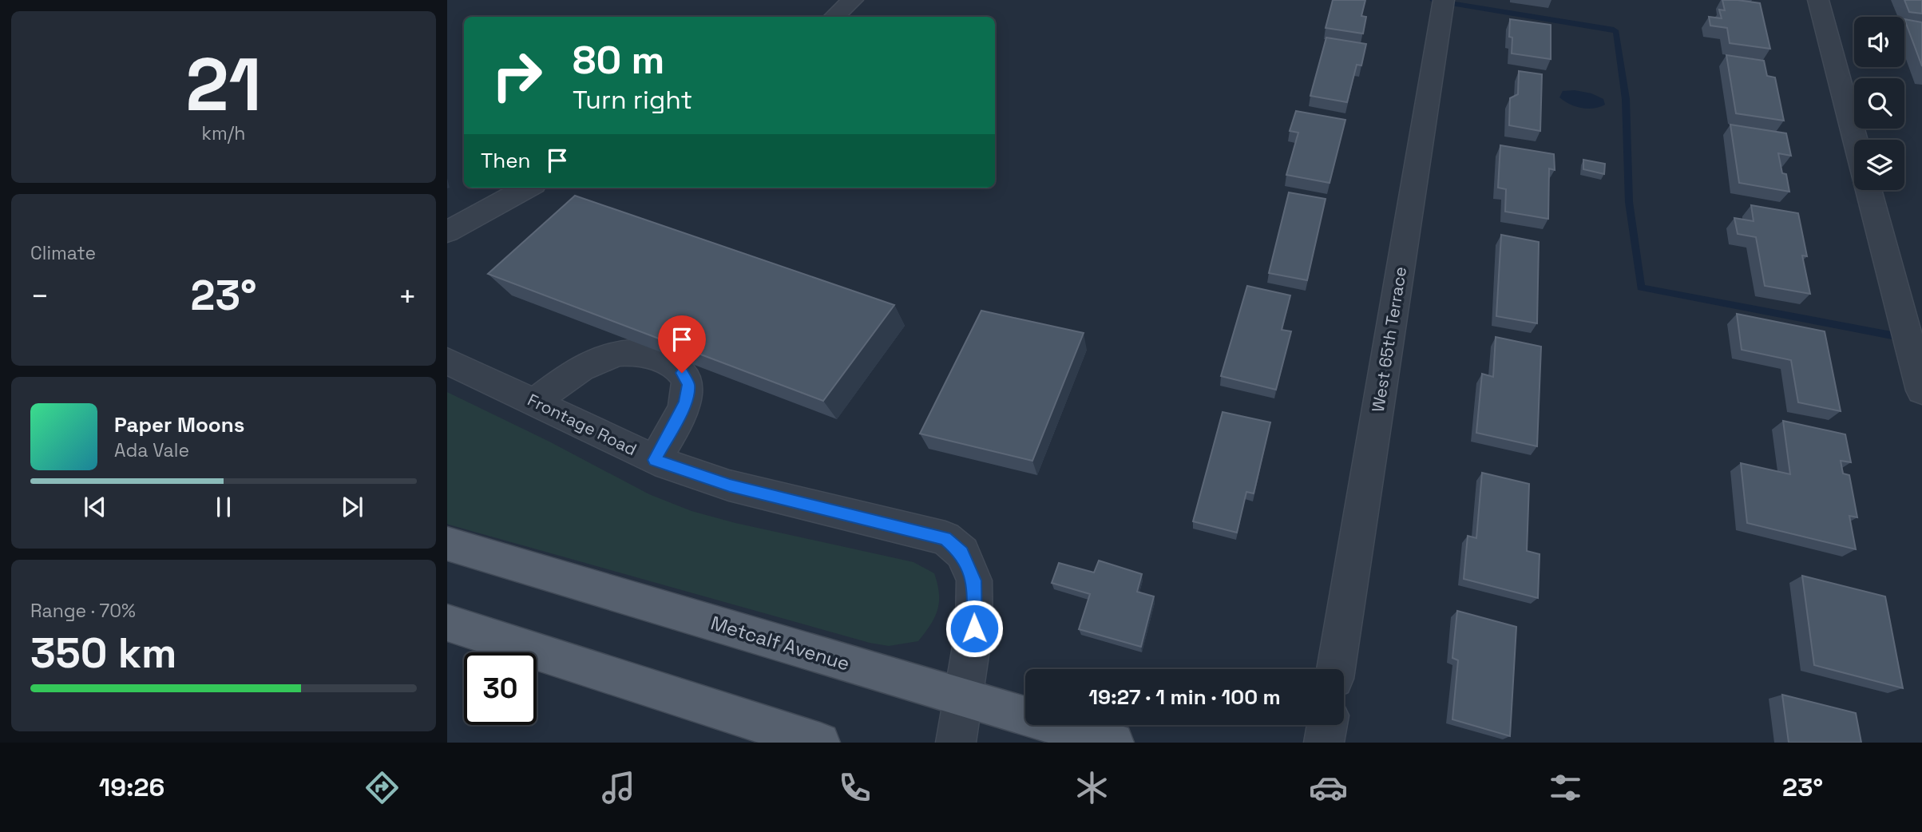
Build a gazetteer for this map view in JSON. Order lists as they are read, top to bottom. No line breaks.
{"streets":{"main road":["Metcalf Avenue"],"street":["West 65th Terrace","Frontage Road"]},"crossings":[["Frontage Road","Metcalf Avenue"]],"page":{"tile":[["21","km/h"],"Climate",["Range · 70%","350 km"]],"turn":["80 m","Turn right"],"then":"Then","heat":["−","23°","+"],"song":["Paper Moons","Ada Vale"],"limit":"30","trip":"19:27 · 1 min · 100 m","tabs":["19:26","23°"]}}
